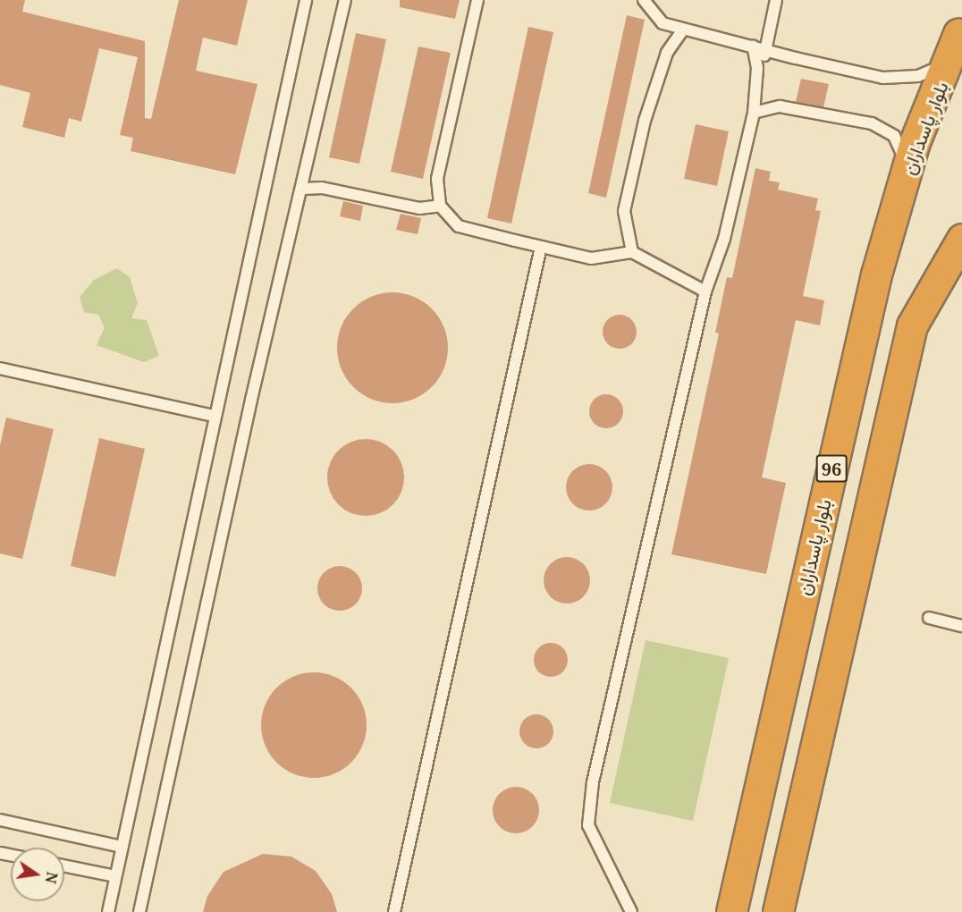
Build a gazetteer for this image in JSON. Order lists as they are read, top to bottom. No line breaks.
{"streets":{"highway":["بلوار پاسداران","96"]},"north":"right"}
